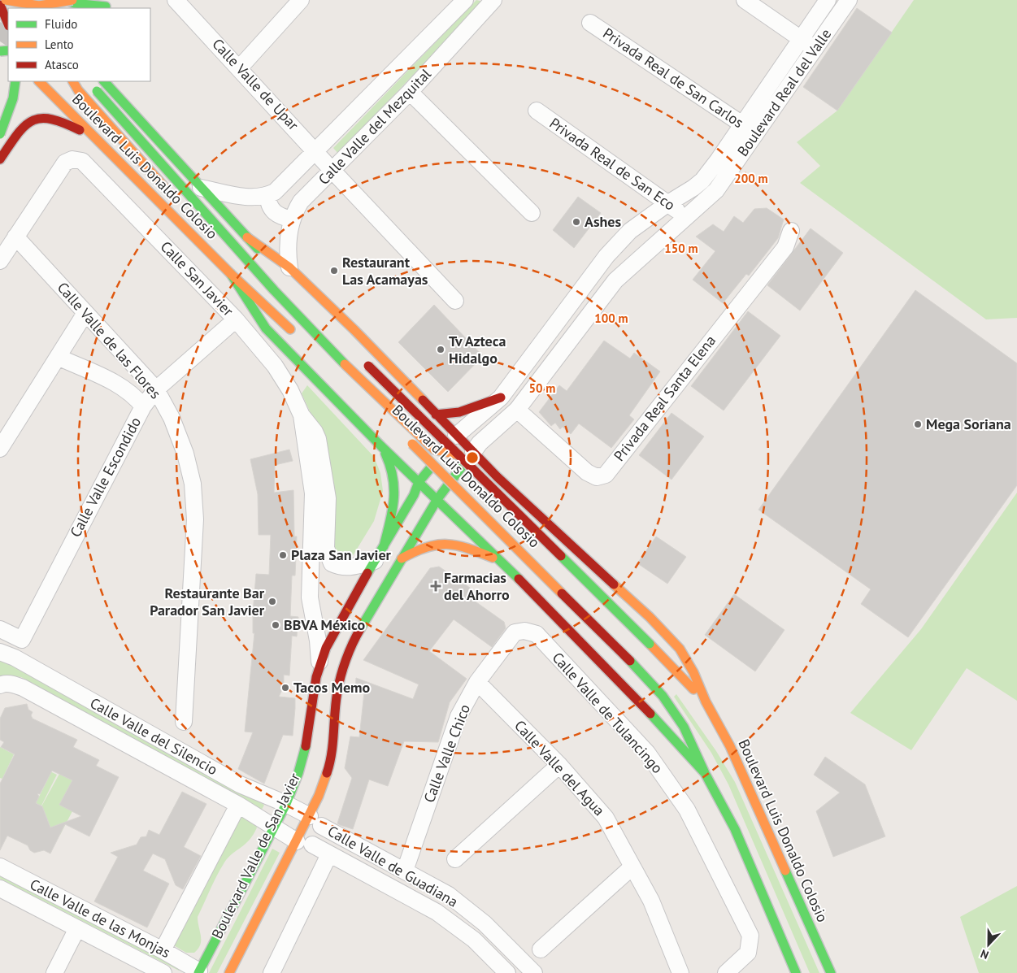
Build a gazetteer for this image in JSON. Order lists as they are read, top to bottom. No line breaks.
{"streets":{"main road":["Boulevard Luis Donaldo Colosio","Boulevard Valle de San Javier"],"street":["Privada Real de San Carlos","Calle Valle de Upar","Boulevard Real del Valle","Calle Valle del Mezquital","Privada Real de San Eco","Calle San Javier","Calle Valle de las Flores","Privada Real Santa Elena","Calle Valle Escondido","Calle Valle de Tulancingo","Calle Valle del Silencio","Calle Valle Chico","Calle Valle del Agua","Calle Valle de Guadiana","Calle Valle de las Monjas"]},"crossings":[["Privada Real de San Carlos","Boulevard Real del Valle"],["Calle Valle de Upar","Calle Valle del Mezquital"],["Boulevard Real del Valle","Privada Real de San Eco"],["Boulevard Real del Valle","Boulevard Luis Donaldo Colosio"],["Boulevard Real del Valle","Privada Real Santa Elena"],["Boulevard Real del Valle","Boulevard Valle de San Javier"],["Calle Valle del Mezquital","Boulevard Luis Donaldo Colosio"],["Boulevard Luis Donaldo Colosio","Boulevard Valle de San Javier"],["Calle San Javier","Calle Valle de las Flores"],["Calle San Javier","Calle Valle Escondido"],["Calle San Javier","Boulevard Valle de San Javier"],["Calle Valle de las Flores","Calle Valle Escondido"],["Calle Valle de Tulancingo","Calle Valle Chico"],["Calle Valle del Silencio","Boulevard Valle de San Javier"],["Calle Valle del Silencio","Calle Valle de Guadiana"],["Calle Valle Chico","Calle Valle del Agua"],["Calle Valle Chico","Calle Valle de Guadiana"],["Boulevard Valle de San Javier","Calle Valle de Guadiana"],["Boulevard Valle de San Javier","Calle Valle de las Monjas"]],"places":{"other":["Ashes","Restaurant Las Acamayas","Tv Azteca Hidalgo","Mega Soriana","Plaza San Javier","Restaurante Bar Parador San Javier","BBVA México","Tacos Memo"],"health":["Farmacias del Ahorro"]},"legend":["Fluido","Lento","Atasco"],"north":"bottom","rings":["200 m","150 m","100 m","50 m"]}
